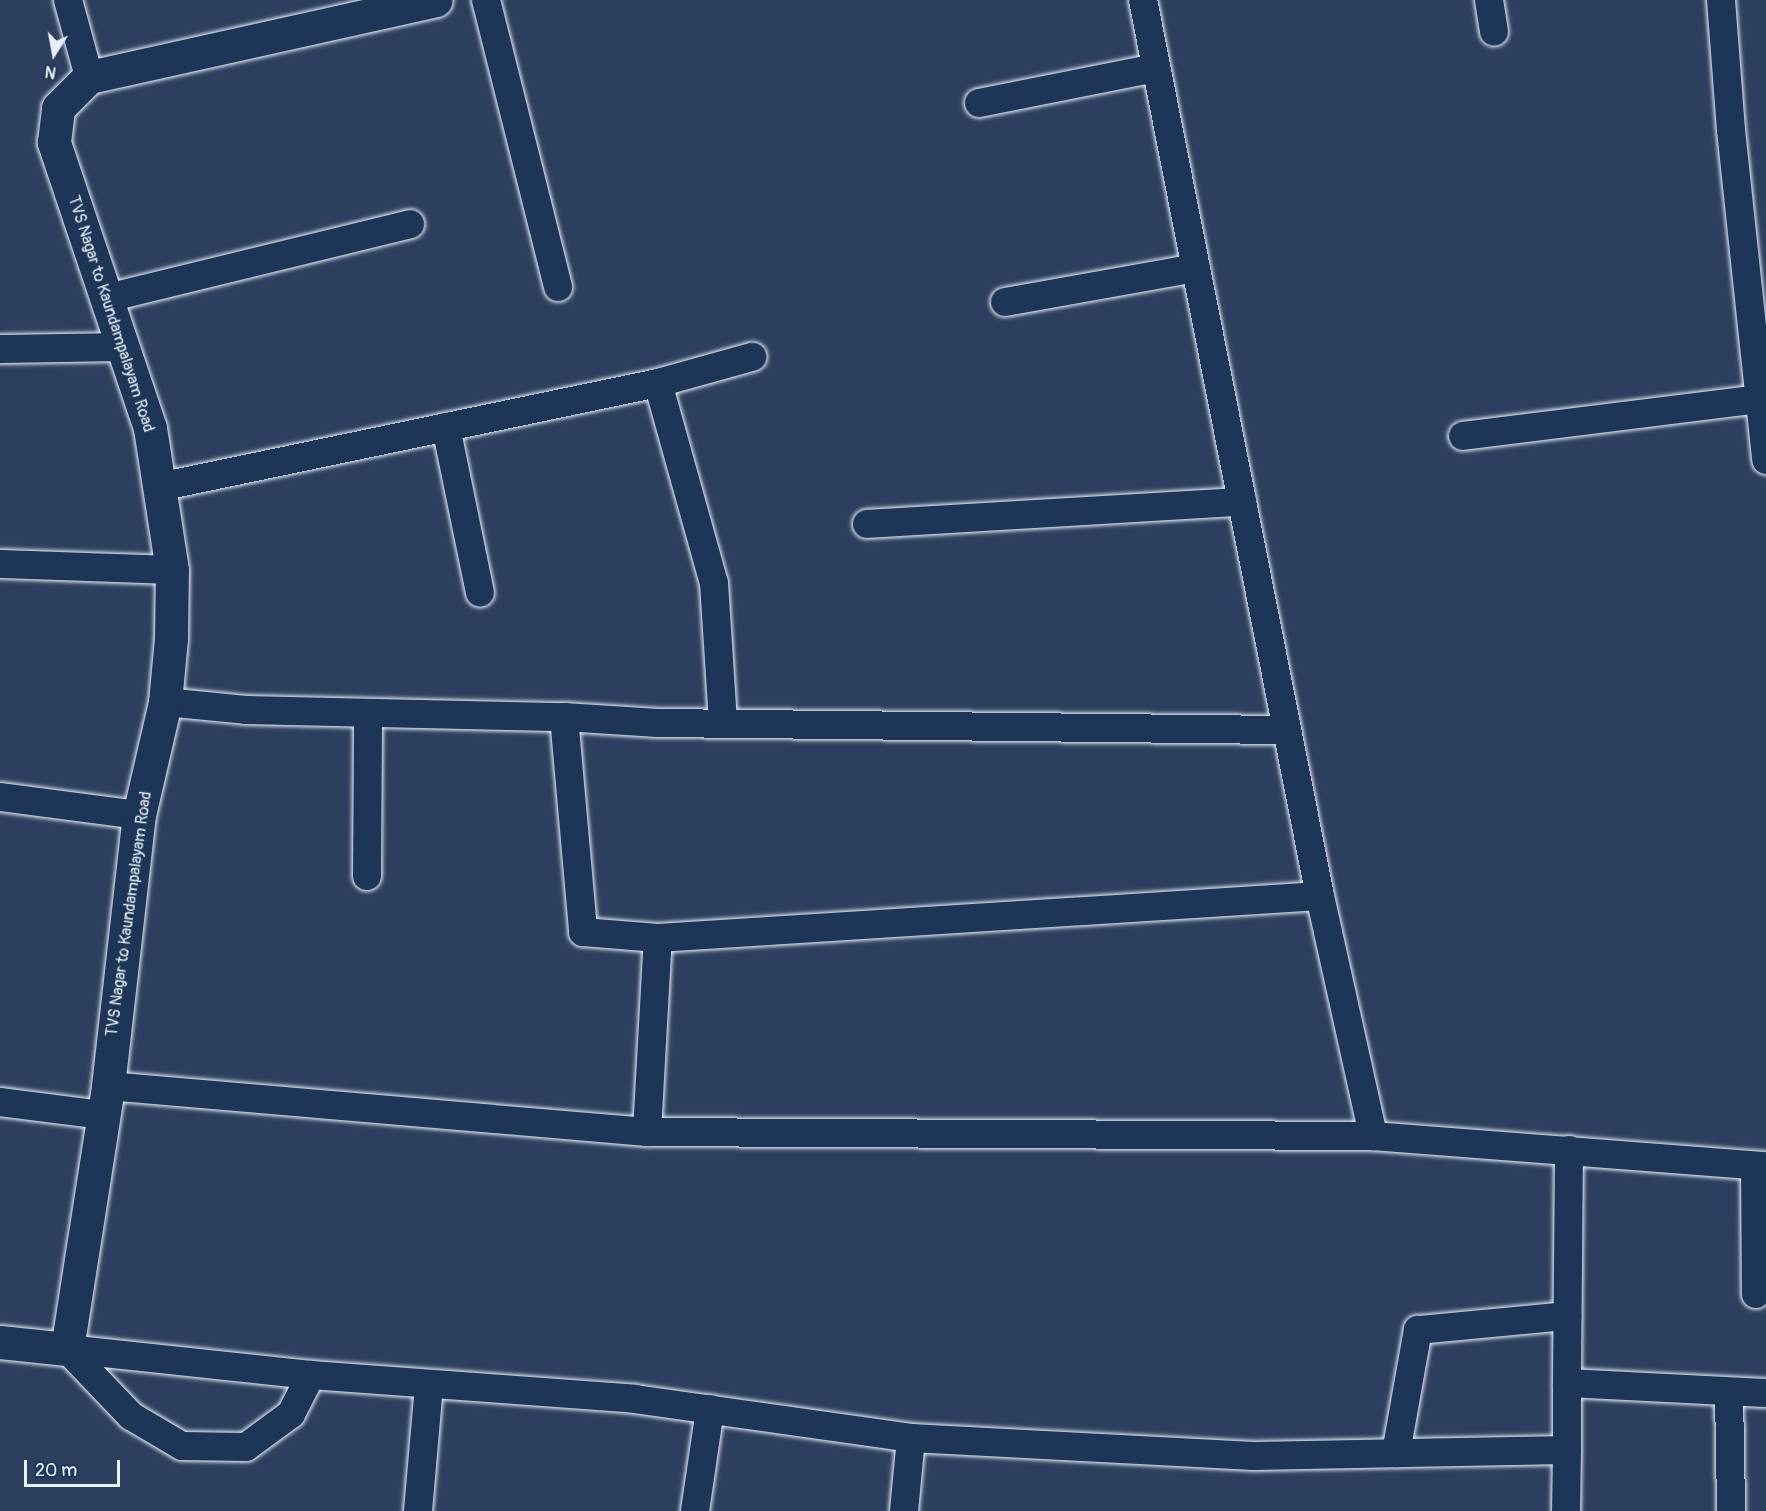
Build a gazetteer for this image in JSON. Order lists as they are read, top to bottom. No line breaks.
{"streets":{"street":["TVS Nagar to Kaundampalayam Road"]},"scale_bar":"20 m","north":"bottom"}
